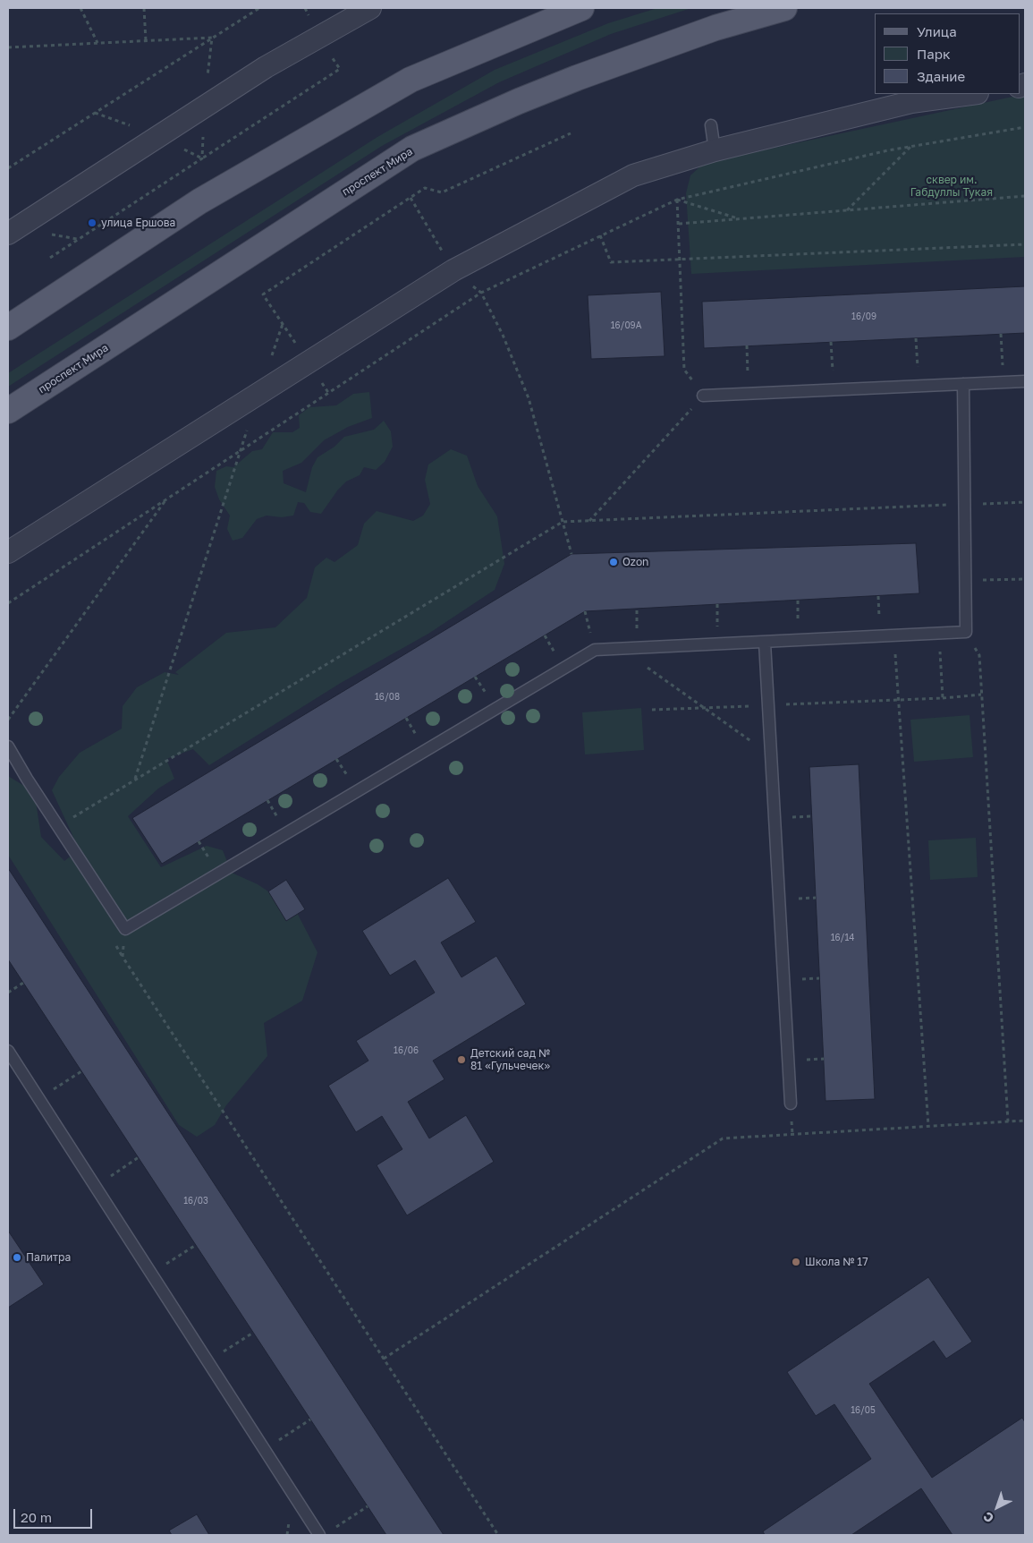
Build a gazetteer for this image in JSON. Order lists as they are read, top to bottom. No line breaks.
{"streets":{"main road":["проспект Мира"]},"parks":["сквер им. Габдуллы Тукая"],"places":["улица Ершова","Ozon","Детский сад № 81 «Гульчечек»","Палитра","Школа № 17"],"house_numbers":["16/09","16/09А","16/08","16/14","16/06","16/03","16/05"],"legend":["Улица","Парк","Здание"],"scale_bar":"20 m","north":"bottom left"}
